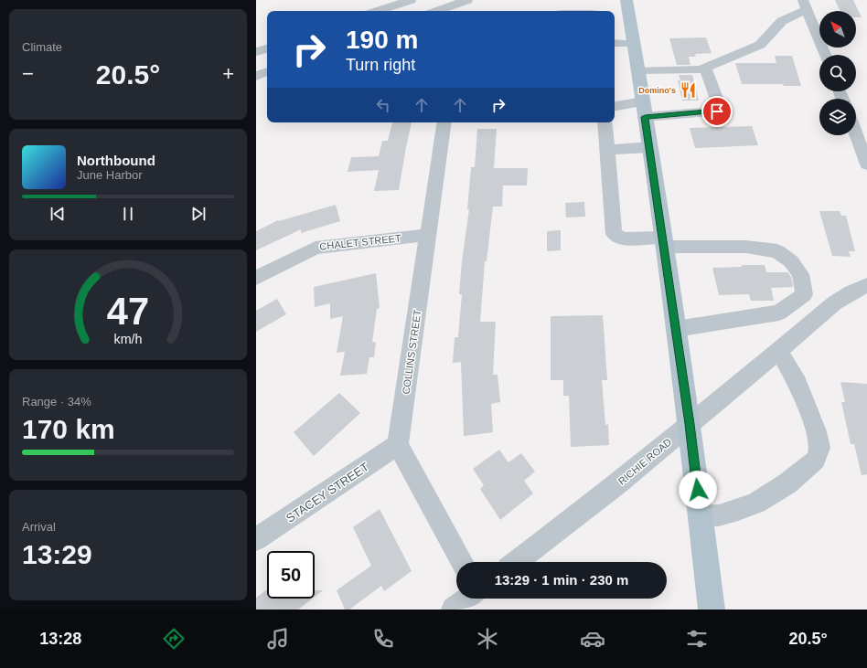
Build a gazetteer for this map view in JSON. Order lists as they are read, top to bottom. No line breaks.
{"streets":{"street":["CHALET STREET","COLLINS STREET","RICHIE ROAD","STACEY STREET"]},"crossings":[["CHALET STREET","COLLINS STREET"],["COLLINS STREET","STACEY STREET"]],"places":{"restaurant":["Domino's"]},"north":"top left","page":{"tile":["Climate",["Range · 34%","170 km"],["Arrival","13:29"]],"turn":["190 m","Turn right"],"heat":["−","20.5°","+"],"song":["Northbound","June Harbor"],"limit":"50","trip":"13:29 · 1 min · 230 m","tabs":["13:28","20.5°"],"gauge":["47","km/h"]}}
